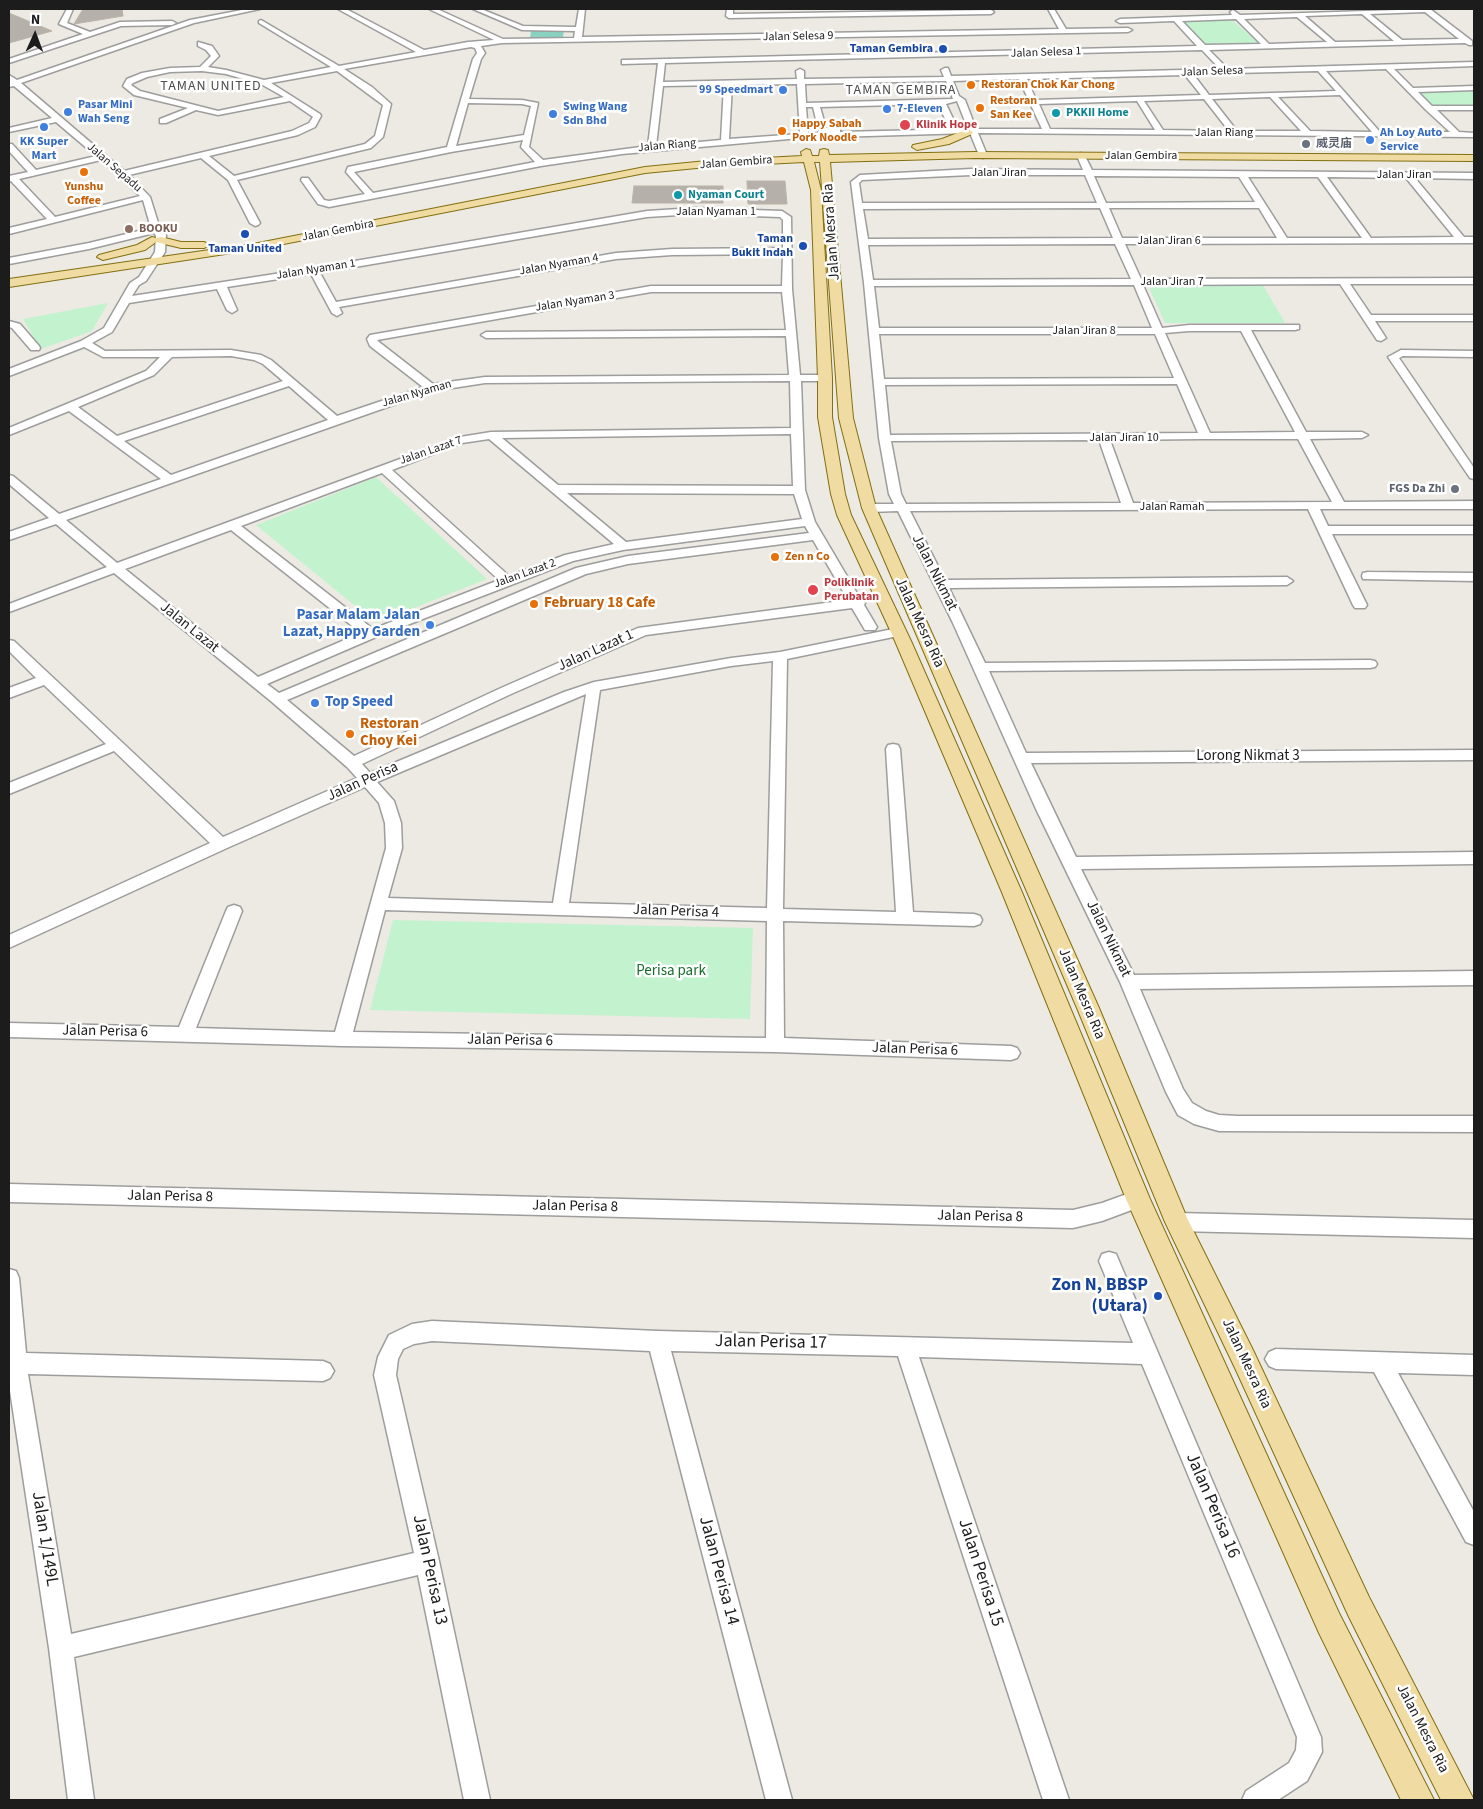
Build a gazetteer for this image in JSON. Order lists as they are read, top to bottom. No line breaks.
{"streets":{"main road":["Jalan Gembira","Jalan Mesra Ria"],"street":["Jalan Selesa 9","Jalan Selesa 1","Jalan Selesa","Jalan Riang","Jalan Sepadu","Jalan Jiran","Jalan Nyaman 1","Jalan Jiran 6","Jalan Nyaman 4","Jalan Jiran 7","Jalan Nyaman 3","Jalan Jiran 8","Jalan Nyaman","Jalan Jiran 10","Jalan Lazat 7","Jalan Ramah","Jalan Nikmat","Jalan Lazat 2","Jalan Lazat","Jalan Lazat 1","Lorong Nikmat 3","Jalan Perisa","Jalan Perisa 4","Jalan Perisa 6","Jalan Perisa 8","Jalan Perisa 17","Jalan Perisa 16","Jalan 1/149L","Jalan Perisa 13","Jalan Perisa 14","Jalan Perisa 15"]},"crossings":[["Jalan Gembira","Jalan Sepadu"],["Jalan Gembira","Jalan Mesra Ria"],["Jalan Jiran","Jalan Jiran 6"],["Jalan Jiran","Jalan Jiran 7"],["Jalan Jiran","Jalan Jiran 8"],["Jalan Jiran","Jalan Jiran 10"],["Jalan Jiran","Jalan Ramah"],["Jalan Jiran","Jalan Nikmat"],["Jalan Nyaman 1","Jalan Nyaman 4"],["Jalan Nyaman 1","Jalan Nyaman 3"],["Jalan Nyaman 1","Jalan Nyaman"],["Jalan Nyaman 1","Jalan Lazat 7"],["Jalan Nyaman 1","Jalan Lazat 2"],["Jalan Nyaman 1","Jalan Lazat 1"],["Jalan Nyaman 1","Jalan Perisa"],["Jalan Mesra Ria","Jalan Nyaman"],["Jalan Mesra Ria","Jalan Ramah"],["Jalan Mesra Ria","Jalan Perisa"],["Jalan Mesra Ria","Jalan Perisa 8"],["Jalan Nyaman","Jalan Lazat"],["Jalan Lazat 7","Jalan Lazat"],["Jalan Ramah","Jalan Nikmat"],["Jalan Nikmat","Lorong Nikmat 3"],["Jalan Lazat 2","Jalan Lazat"],["Jalan Lazat","Jalan Lazat 1"],["Jalan Lazat","Jalan Perisa"],["Jalan Lazat","Jalan Perisa 4"],["Jalan Lazat","Jalan Perisa 6"],["Jalan Perisa 17","Jalan Perisa 16"],["Jalan Perisa 17","Jalan Perisa 13"],["Jalan Perisa 17","Jalan Perisa 14"],["Jalan Perisa 17","Jalan Perisa 15"]],"districts":["TAMAN UNITED","TAMAN GEMBIRA"],"parks":["Perisa park"],"places":["Taman Gembira","Restoran Chok Kar Chong","99 Speedmart","Restoran San Kee","7-Eleven","Pasar Mini Wah Seng","PKKII Home","Swing Wang Sdn Bhd","Klinik Hope","KK Super Mart","Happy Sabah Pork Noodle","Ah Loy Auto Service","威灵庙","Yunshu Coffee","Nyaman Court","BOOKU","Taman United","Taman Bukit Indah","FGS Da Zhi","Zen n Co","Poliklinik Perubatan","February 18 Cafe","Pasar Malam Jalan Lazat, Happy Garden","Top Speed","Restoran Choy Kei","Zon N, BBSP (Utara)"],"north":"top"}
